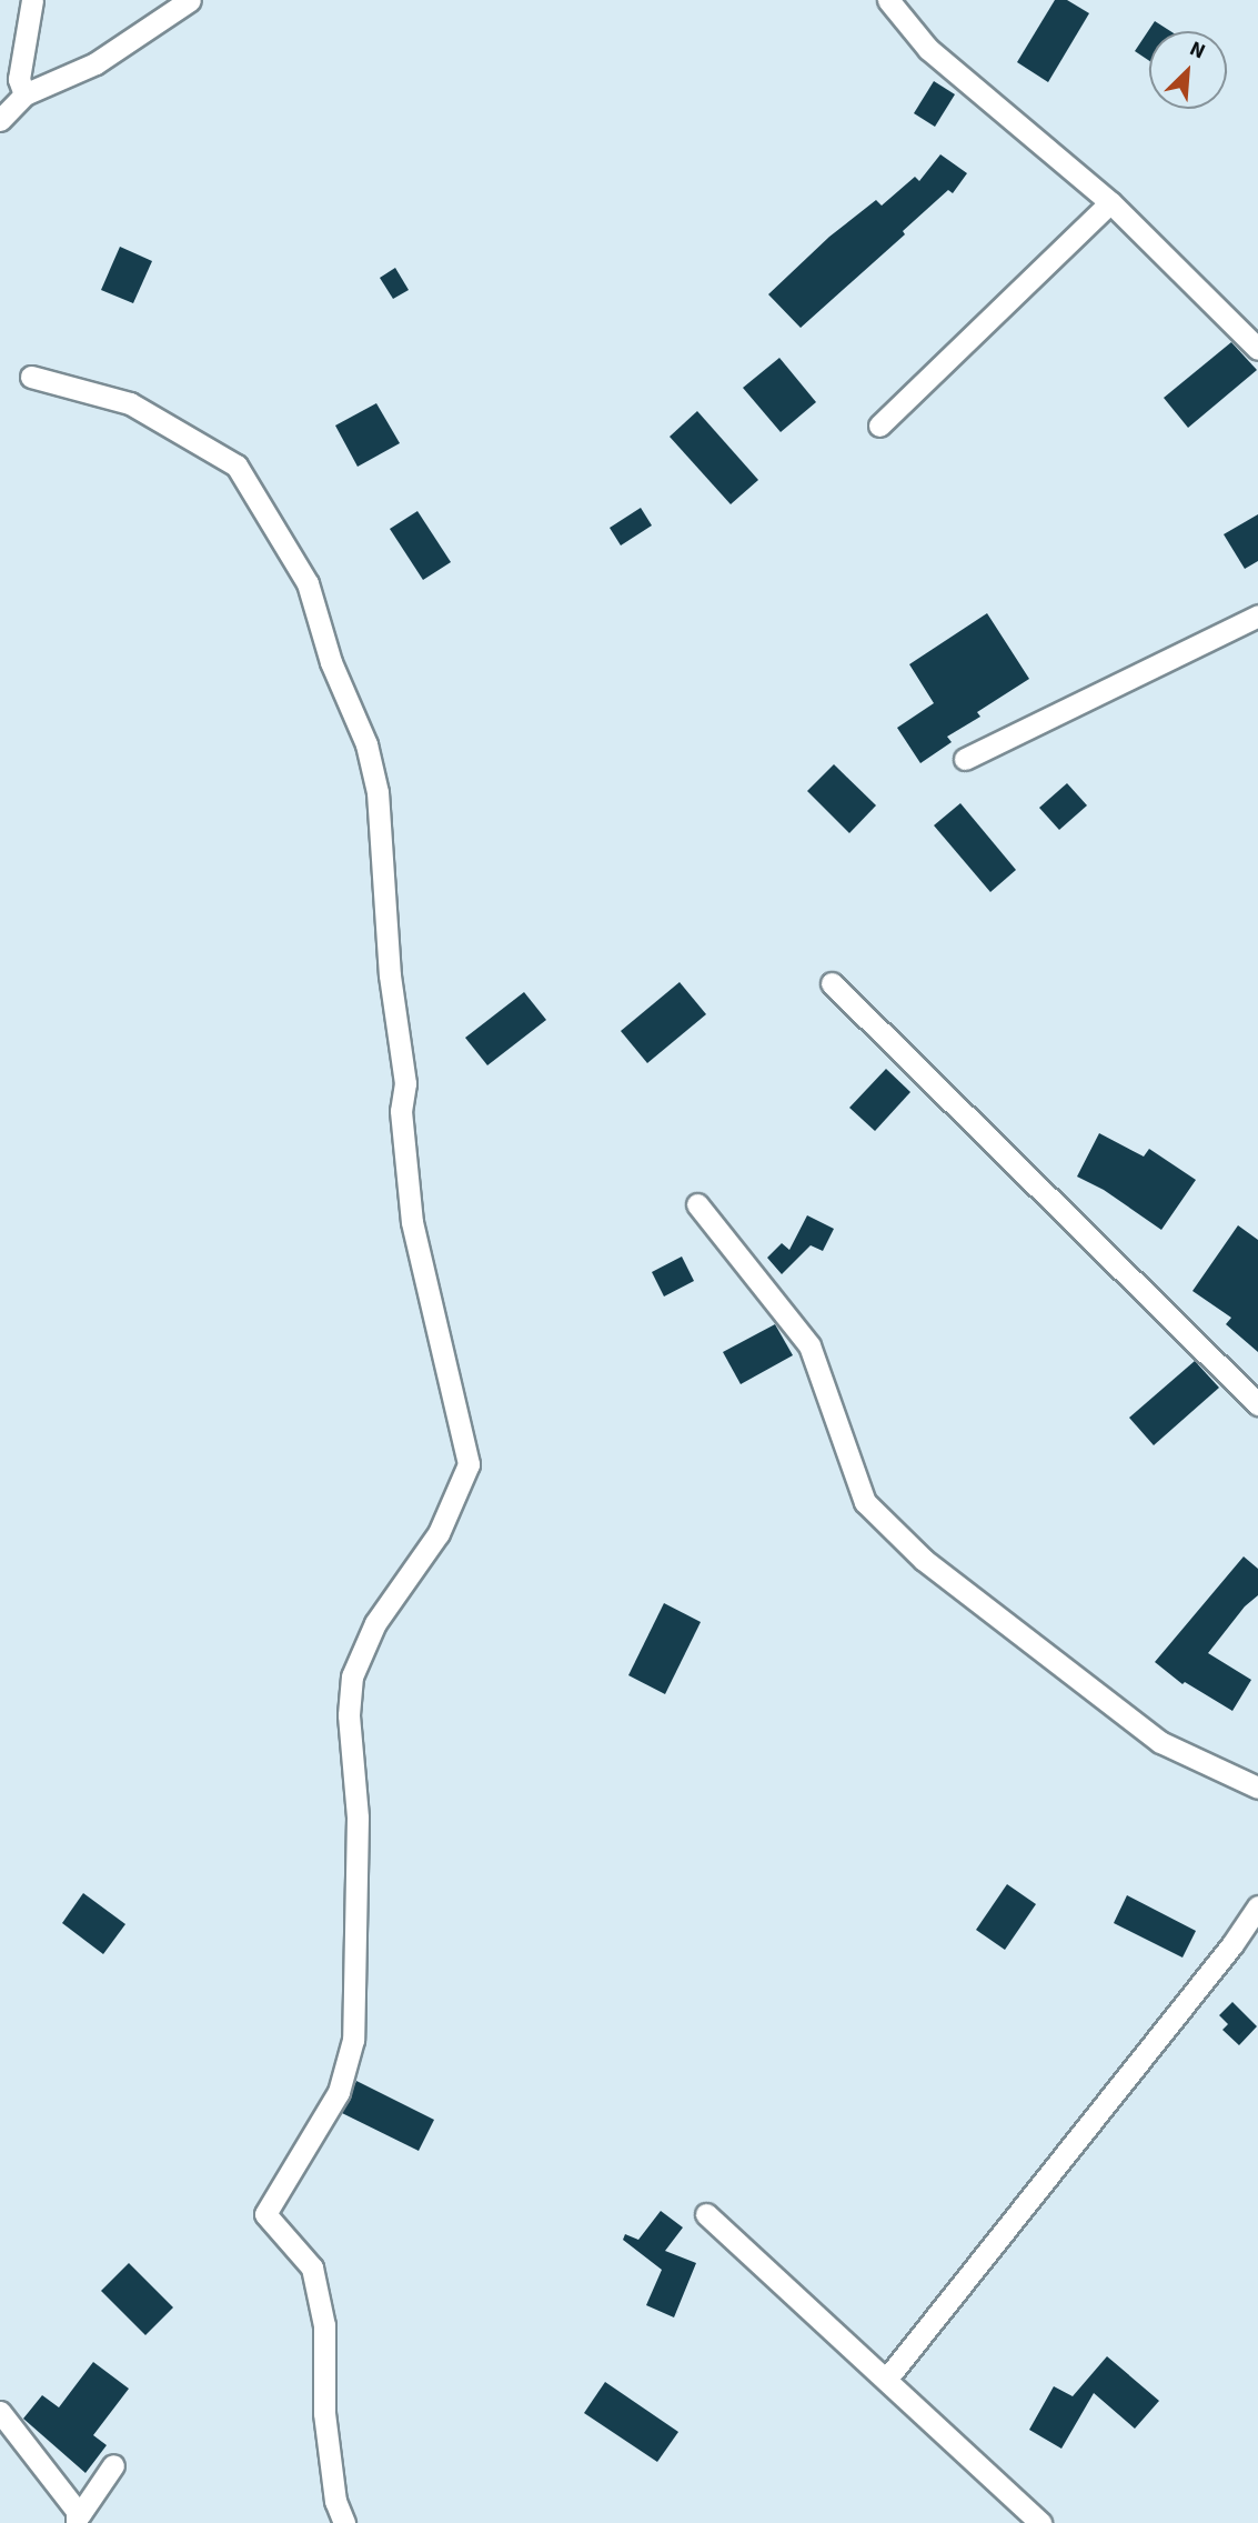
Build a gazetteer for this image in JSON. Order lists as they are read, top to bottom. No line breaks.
{"north":"top right"}
